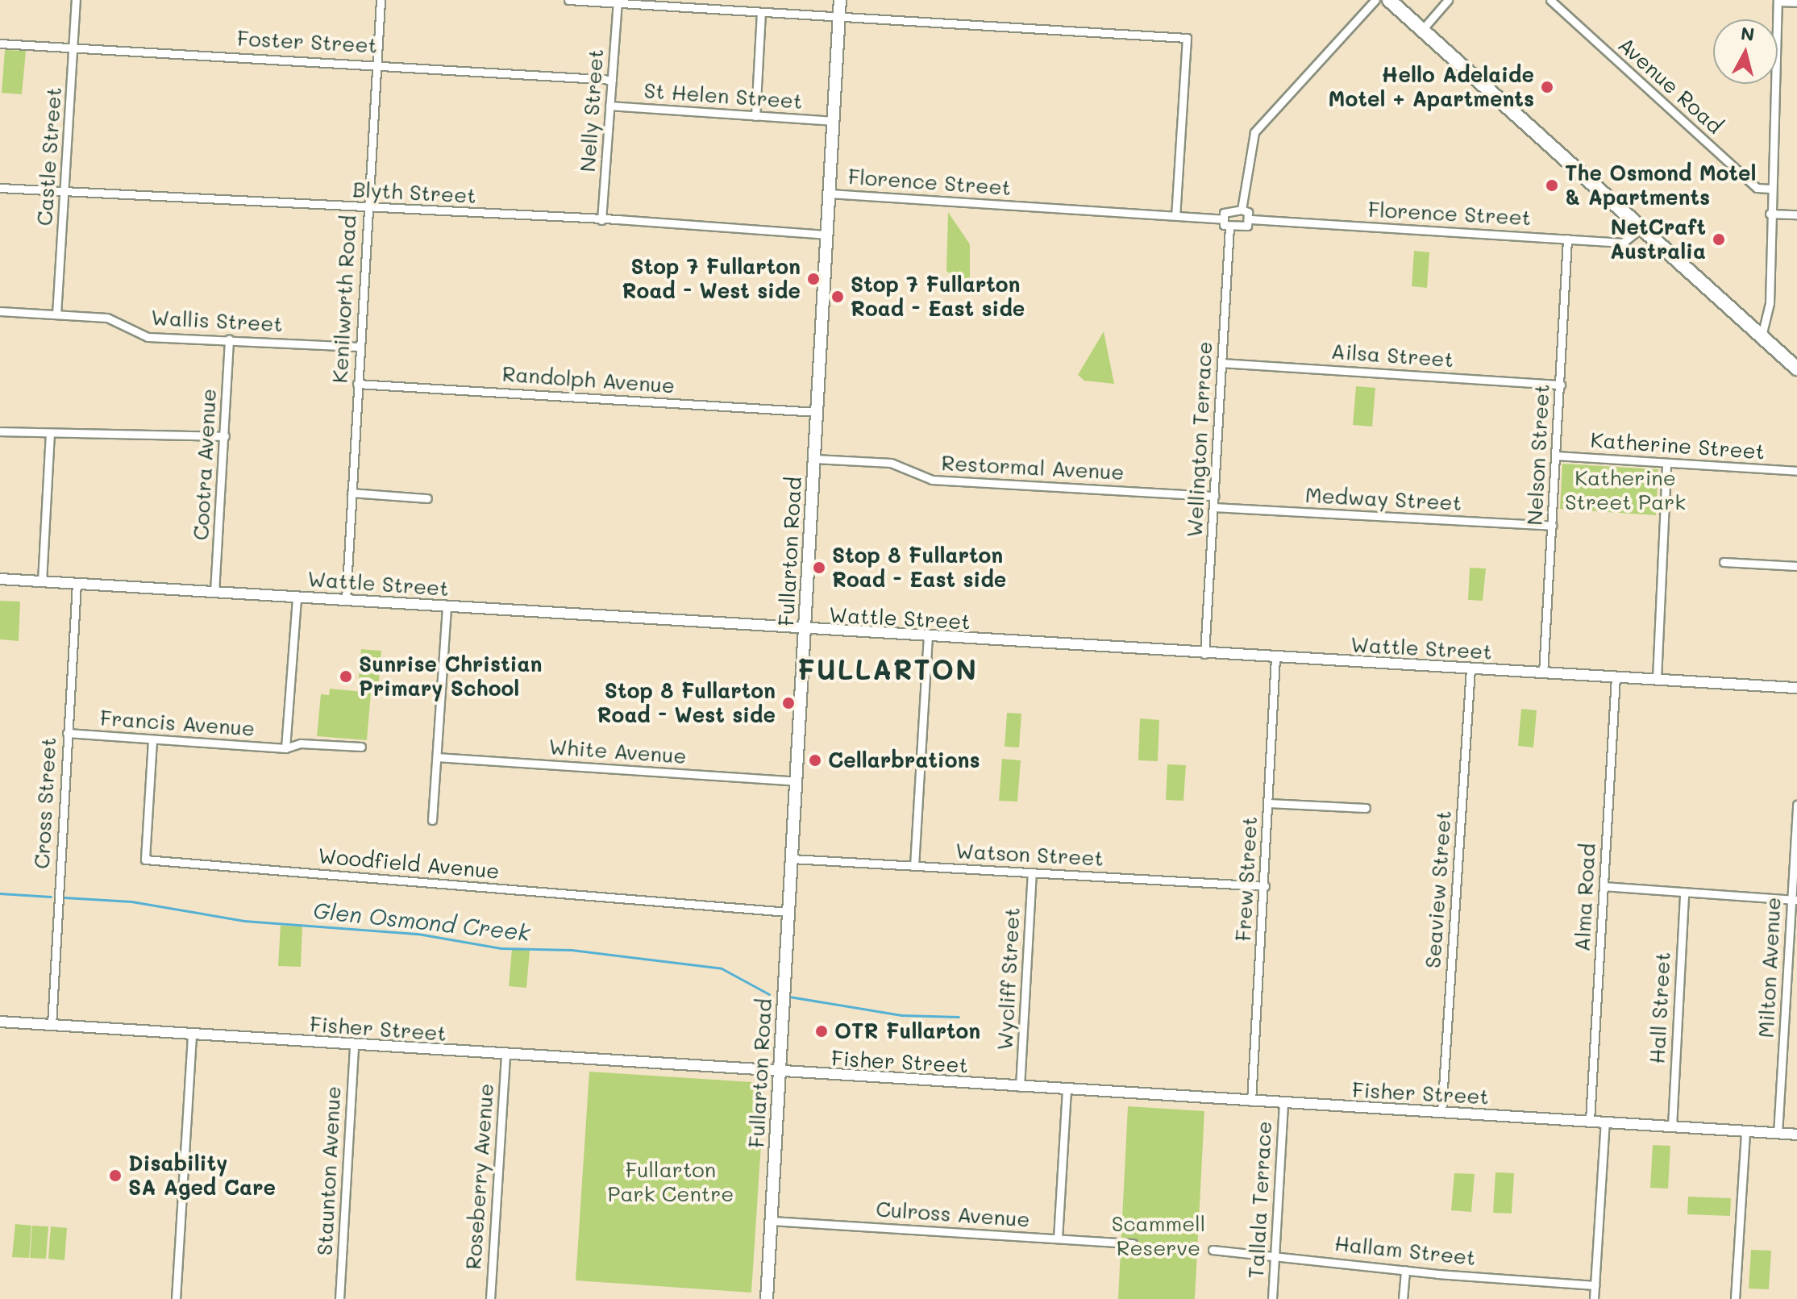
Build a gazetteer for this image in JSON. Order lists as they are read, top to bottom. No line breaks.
{"streets":{"main road":["Fullarton Road"],"street":["Foster Street","Avenue Road","St Helen Street","Nelly Street","Castle Street","Florence Street","Blyth Street","Kenilworth Road","Wallis Street","Ailsa Street","Randolph Avenue","Wellington Terrace","Katherine Street","Nelson Street","Cootra Avenue","Restormal Avenue","Medway Street","Wattle Street","Francis Avenue","White Avenue","Cross Street","Watson Street","Woodfield Avenue","Frew Street","Seaview Street","Alma Road","Milton Avenue","Wycliff Street","Hall Street","Fisher Street","Staunton Avenue","Roseberry Avenue","Tallala Terrace","Culross Avenue","Hallam Street"]},"crossings":[["Foster Street","Nelly Street"],["Foster Street","Castle Street"],["Foster Street","Kenilworth Road"],["St Helen Street","Nelly Street"],["St Helen Street","Fullarton Road"],["Nelly Street","Blyth Street"],["Castle Street","Blyth Street"],["Castle Street","Wallis Street"],["Florence Street","Nelson Street"],["Florence Street","Fullarton Road"],["Blyth Street","Kenilworth Road"],["Blyth Street","Fullarton Road"],["Kenilworth Road","Wallis Street"],["Kenilworth Road","Randolph Avenue"],["Kenilworth Road","Wattle Street"],["Wallis Street","Cootra Avenue"],["Ailsa Street","Wellington Terrace"],["Ailsa Street","Nelson Street"],["Randolph Avenue","Fullarton Road"],["Wellington Terrace","Restormal Avenue"],["Wellington Terrace","Medway Street"],["Wellington Terrace","Wattle Street"],["Katherine Street","Nelson Street"],["Nelson Street","Medway Street"],["Nelson Street","Wattle Street"],["Cootra Avenue","Wattle Street"],["Restormal Avenue","Fullarton Road"],["Fullarton Road","Wattle Street"],["Fullarton Road","White Avenue"],["Fullarton Road","Watson Street"],["Fullarton Road","Woodfield Avenue"],["Fullarton Road","Fisher Street"],["Fullarton Road","Culross Avenue"],["Wattle Street","Cross Street"],["Wattle Street","Frew Street"],["Wattle Street","Seaview Street"],["Wattle Street","Alma Road"],["Francis Avenue","Cross Street"],["Francis Avenue","Woodfield Avenue"],["Cross Street","Fisher Street"],["Watson Street","Frew Street"],["Watson Street","Wycliff Street"],["Frew Street","Fisher Street"],["Seaview Street","Fisher Street"],["Alma Road","Fisher Street"],["Milton Avenue","Fisher Street"],["Wycliff Street","Fisher Street"],["Hall Street","Fisher Street"],["Fisher Street","Staunton Avenue"],["Fisher Street","Roseberry Avenue"],["Fisher Street","Tallala Terrace"],["Tallala Terrace","Hallam Street"]],"districts":["FULLARTON"],"water":["Glen Osmond Creek"],"parks":["Katherine Street Park","Fullarton Park Centre","Scammell Reserve"],"places":["Hello Adelaide Motel + Apartments","The Osmond Motel & Apartments","NetCraft Australia","Stop 7 Fullarton Road - West side","Stop 7 Fullarton Road - East side","Stop 8 Fullarton Road - East side","Sunrise Christian Primary School","Stop 8 Fullarton Road - West side","Cellarbrations","OTR Fullarton","Disability SA Aged Care"],"north":"top"}
